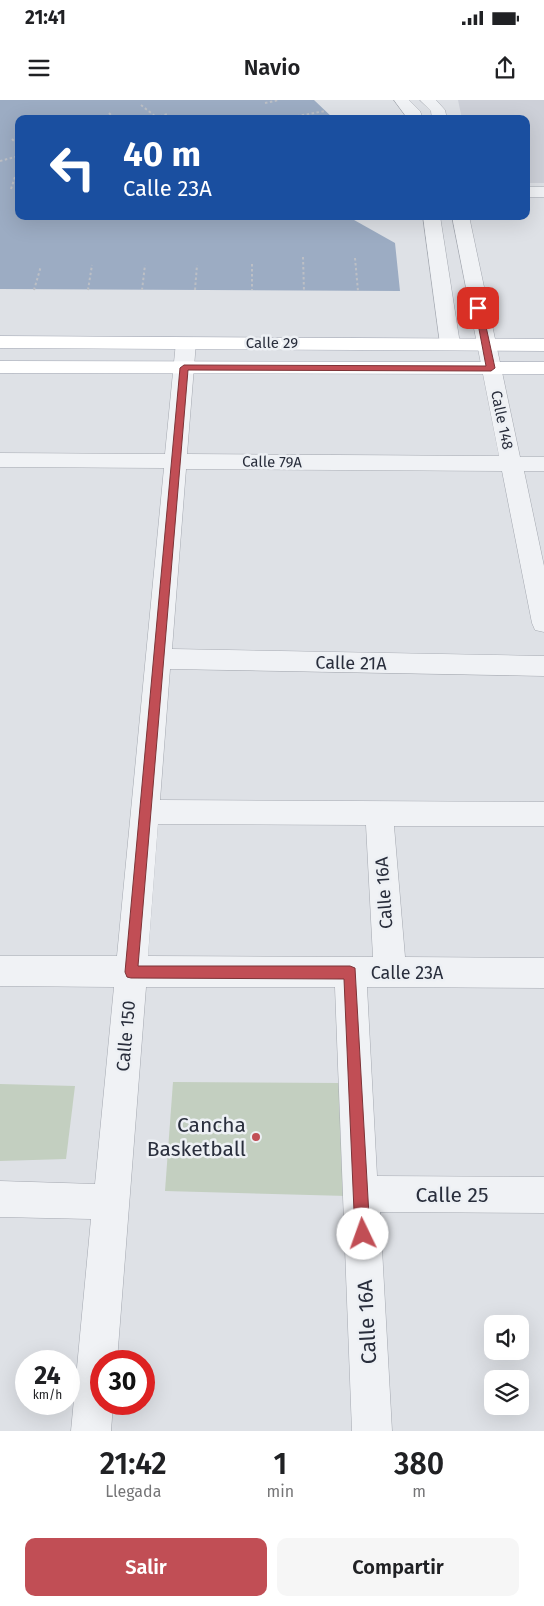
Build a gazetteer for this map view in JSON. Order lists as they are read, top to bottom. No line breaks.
{"streets":{"main road":["Calle 29"],"street":["Calle 148","Calle 79A","Calle 21A","Calle 16A","Calle 23A","Calle 150","Calle 25"]},"crossings":[["Calle 29","Calle 148"],["Calle 29","Calle 150"],["Calle 148","Calle 79A"],["Calle 79A","Calle 150"],["Calle 21A","Calle 150"],["Calle 16A","Calle 23A"],["Calle 16A","Calle 25"],["Calle 23A","Calle 150"]],"places":["Cancha Basketball"],"page":{"status":"21:41","header":"Navio","turn":["40 m","Calle 23A"],"speed":"24 km/h","limit":"30","eta":["21:42","Llegada","1","min","380","m"],"buttons":["Salir","Compartir"]}}
